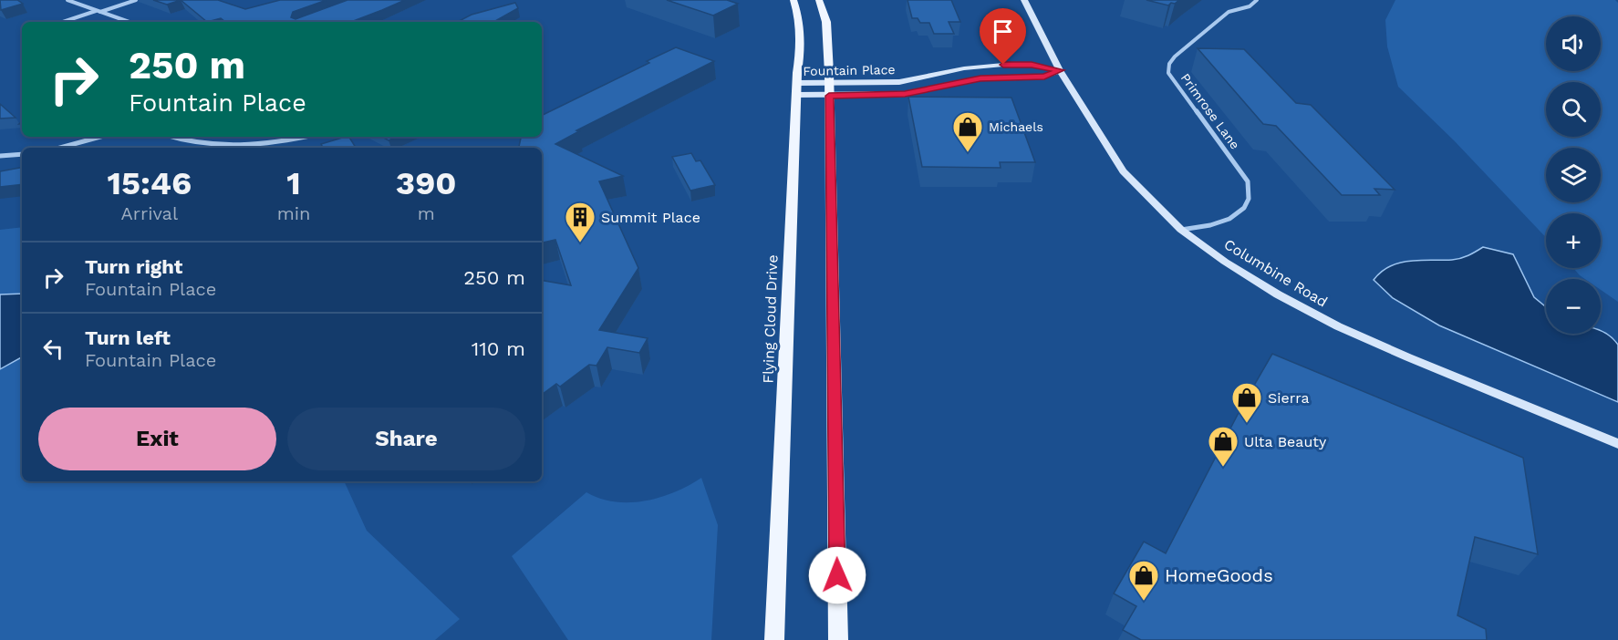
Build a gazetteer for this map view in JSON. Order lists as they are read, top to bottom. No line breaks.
{"streets":{"main road":["Flying Cloud Drive"],"street":["Fountain Place","Primrose Lane","Columbine Road"]},"crossings":[["Fountain Place","Columbine Road"],["Fountain Place","Flying Cloud Drive"],["Primrose Lane","Columbine Road"]],"places":{"shop":["Michaels","Sierra","Ulta Beauty","HomeGoods"],"building":["Summit Place"]},"page":{"map_buttons":["+","−"],"turn":["250 m","Fountain Place"],"eta":["15:46","Arrival","1","min","390","m"],"list":[{"name":"Turn right","note":"Fountain Place","value":"250 m"},{"name":"Turn left","note":"Fountain Place","value":"110 m"}],"buttons":["Exit","Share"]}}
